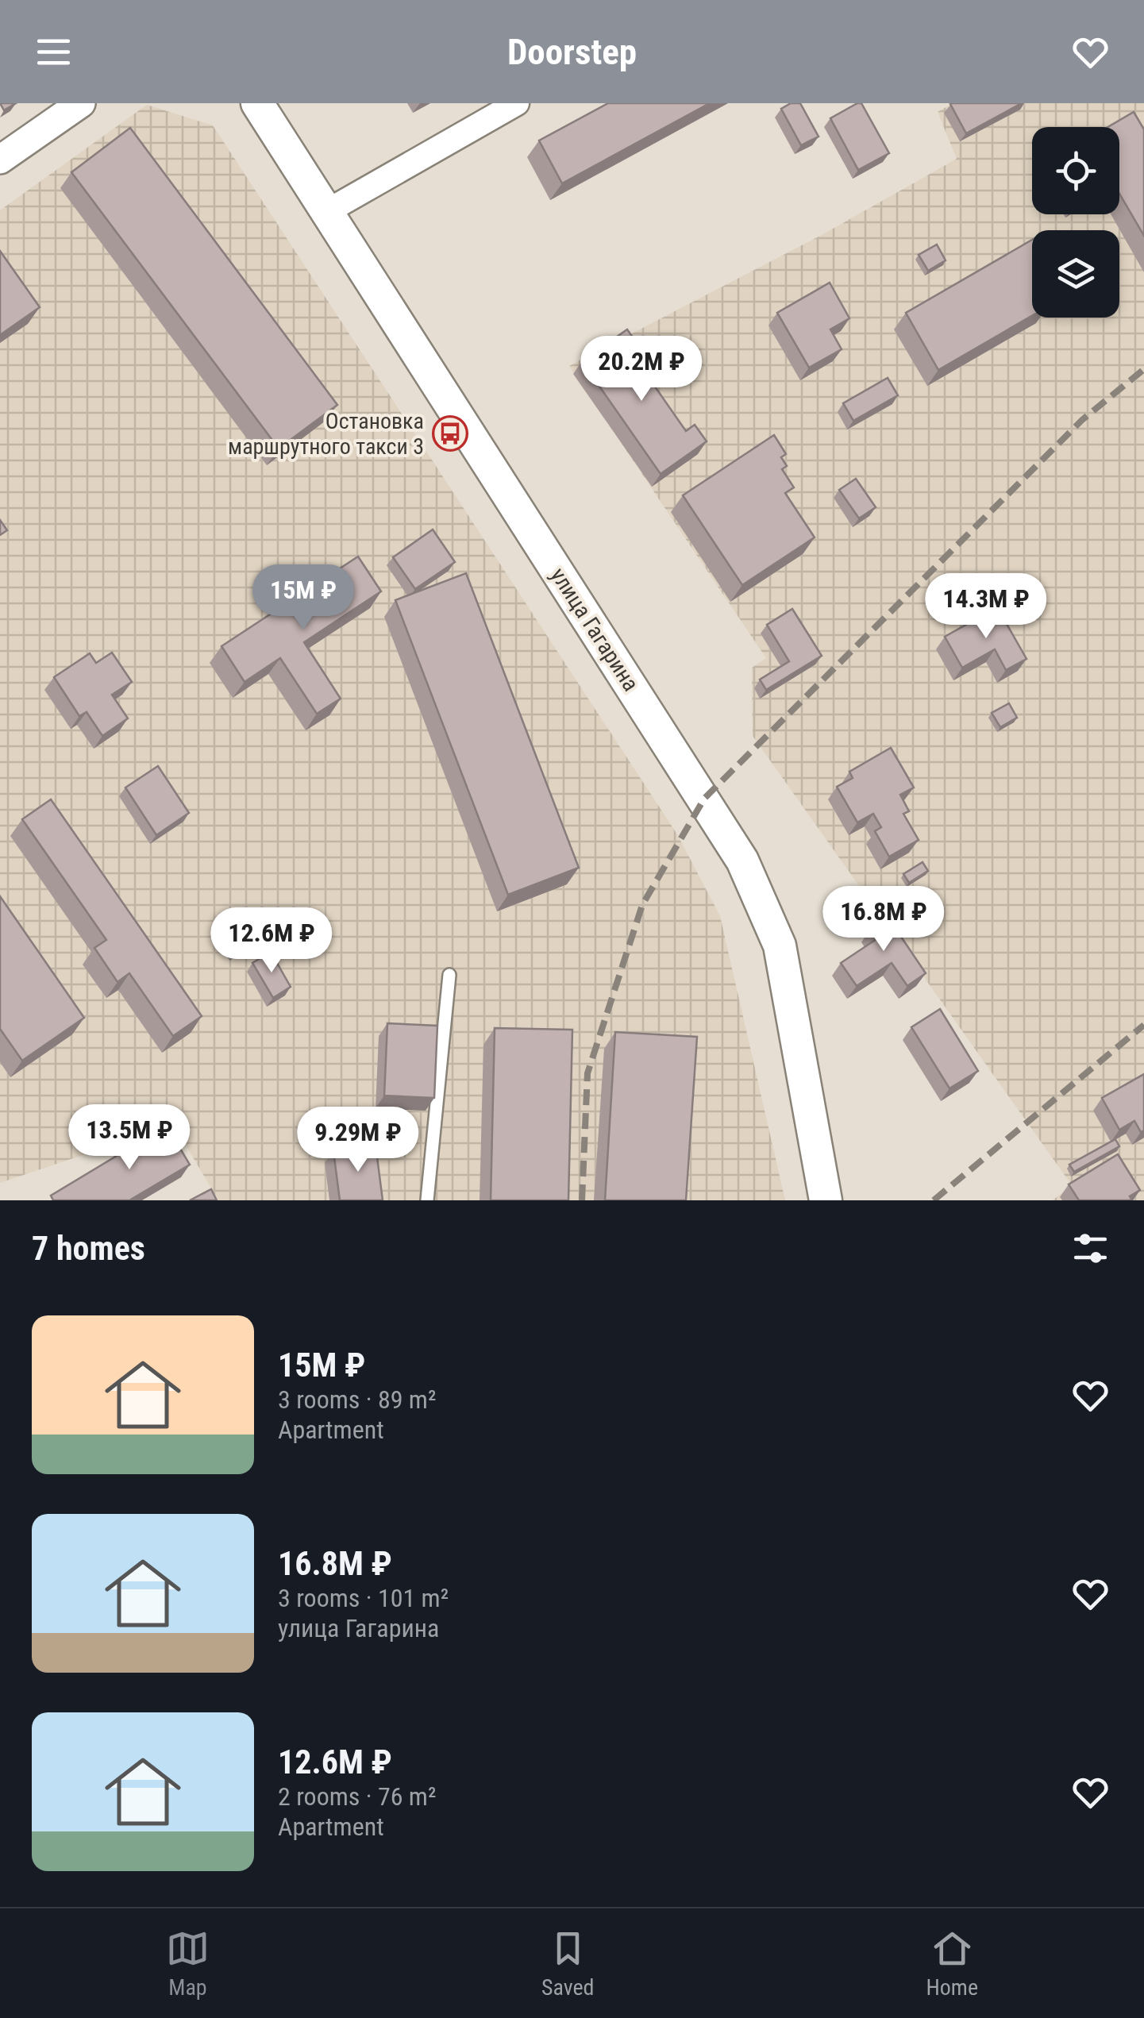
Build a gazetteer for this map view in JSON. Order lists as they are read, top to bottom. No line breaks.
{"streets":{"main road":["улица Гагарина"]},"places":{"bus stop":["Остановка маршрутного такси 3"]},"page":{"header":"Doorstep","price":["20.2M ₽","15M ₽","14.3M ₽","16.8M ₽","12.6M ₽","13.5M ₽","9.29M ₽"],"heading":"7 homes","list":[{"name":"15M ₽","note":"3 rooms · 89 m² · Apartment"},{"name":"16.8M ₽","note":"3 rooms · 101 m² · улица Гагарина"},{"name":"12.6M ₽","note":"2 rooms · 76 m² · Apartment"}],"tabs":["Map","Saved","Home"]}}
